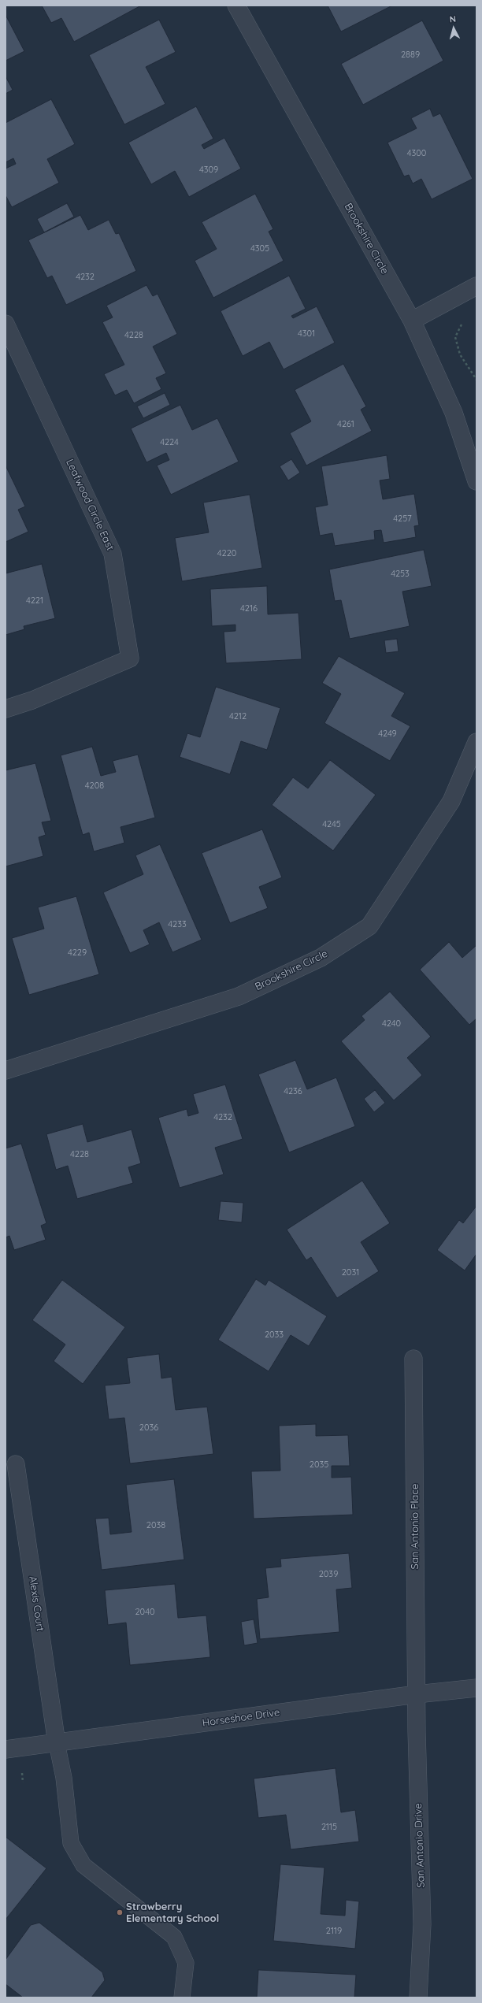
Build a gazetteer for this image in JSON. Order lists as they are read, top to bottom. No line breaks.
{"streets":{"street":["Brookshire Circle","Leafwood Circle East","San Antonio Place","Alexis Court","Horseshoe Drive","San Antonio Drive"]},"crossings":[["San Antonio Place","Horseshoe Drive"],["San Antonio Place","San Antonio Drive"],["Alexis Court","Horseshoe Drive"],["Horseshoe Drive","San Antonio Drive"]],"places":["Strawberry Elementary School"],"house_numbers":["2889","4300","4309","4305","4232","4301","4228","4261","4224","4257","4220","4253","4221","4216","4212","4249","4208","4245","4233","4229","4240","4236","4232","4228","2031","2033","2036","2035","2038","2039","2040","2115","2119"],"north":"top"}
